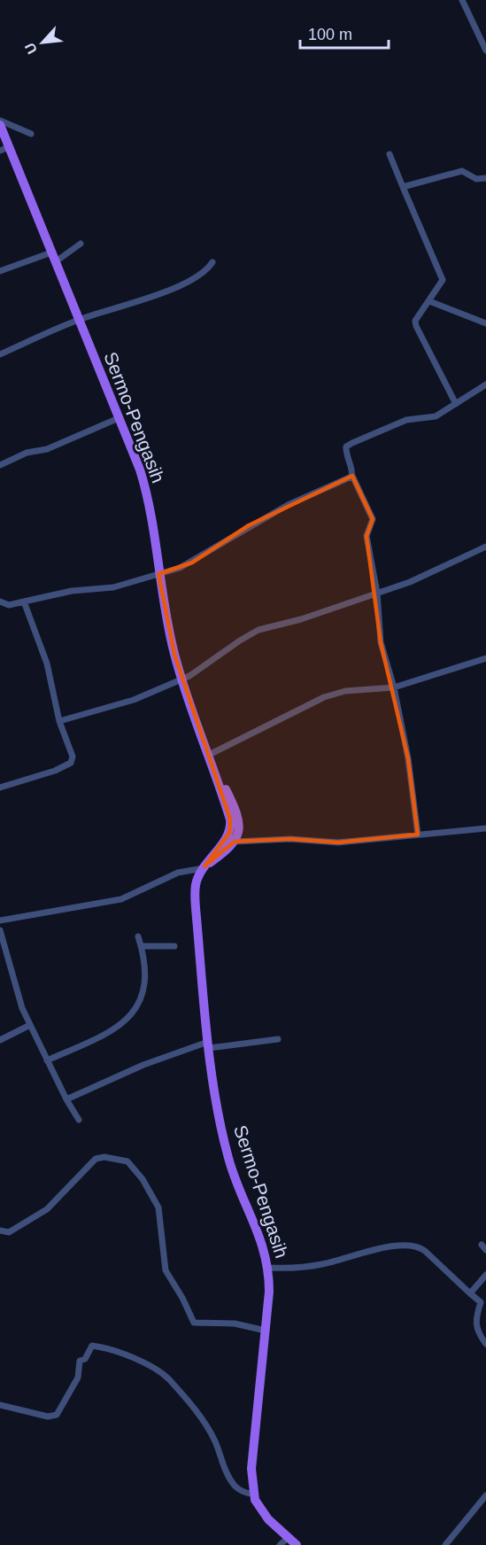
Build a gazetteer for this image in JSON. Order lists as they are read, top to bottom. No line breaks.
{"streets":{"main road":["Sermo-Pengasih"]},"scale_bar":"100 m","north":"bottom left"}
